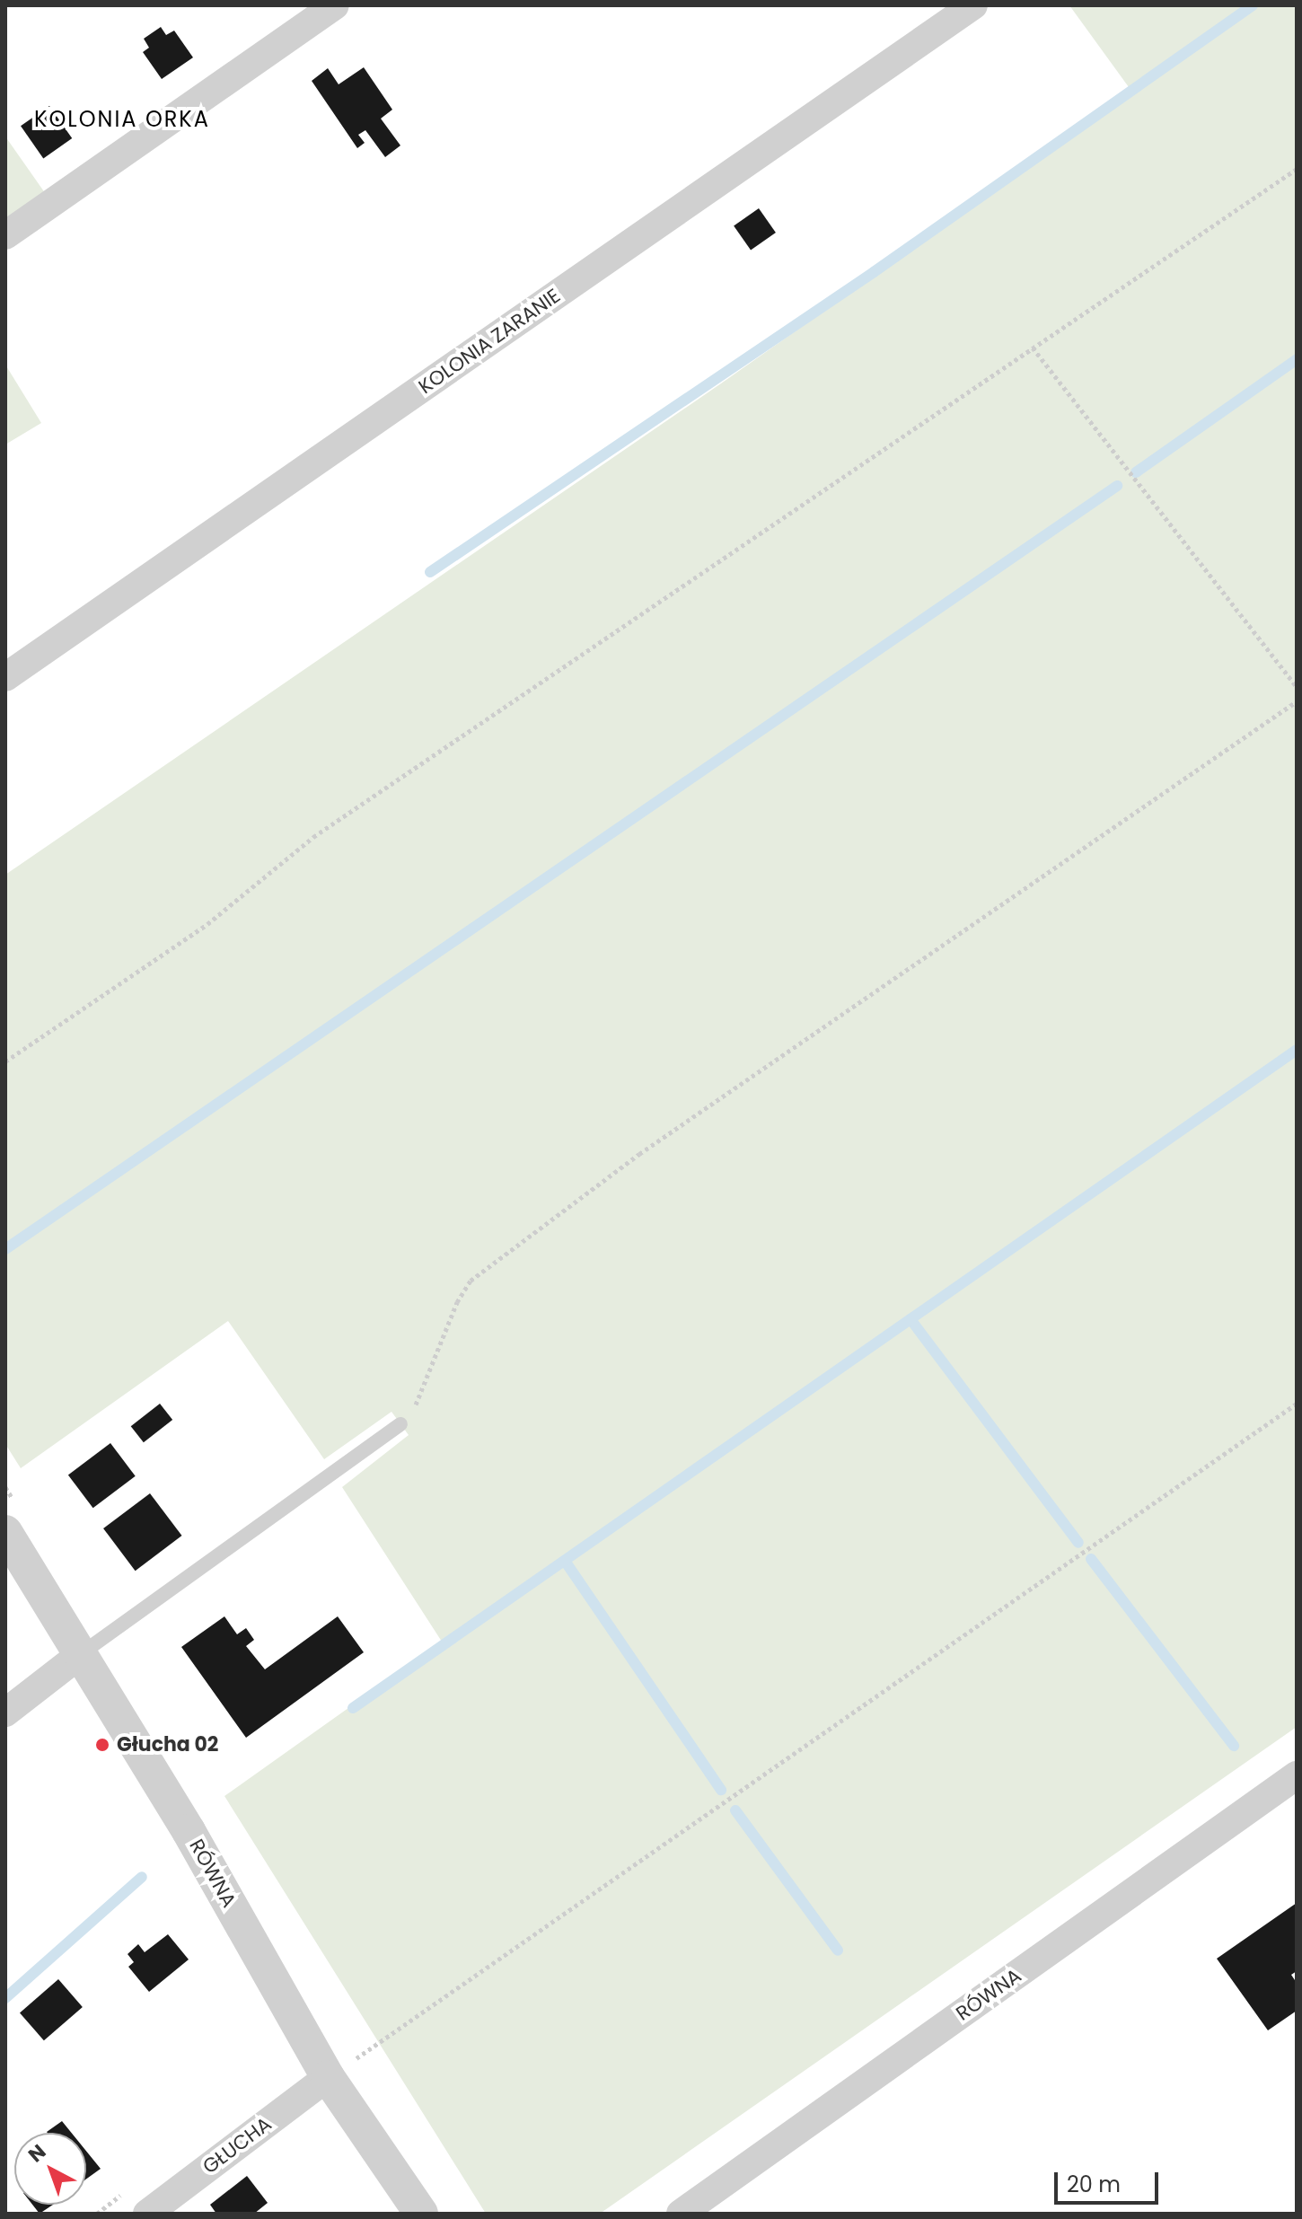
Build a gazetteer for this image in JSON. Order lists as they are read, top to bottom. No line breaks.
{"streets":{"street":["KOLONIA ZARANIE","RÓWNA","GŁUCHA"]},"crossings":[["RÓWNA","GŁUCHA"]],"districts":["KOLONIA ORKA"],"places":["Głucha 02"],"scale_bar":"20 m","north":"top left"}
